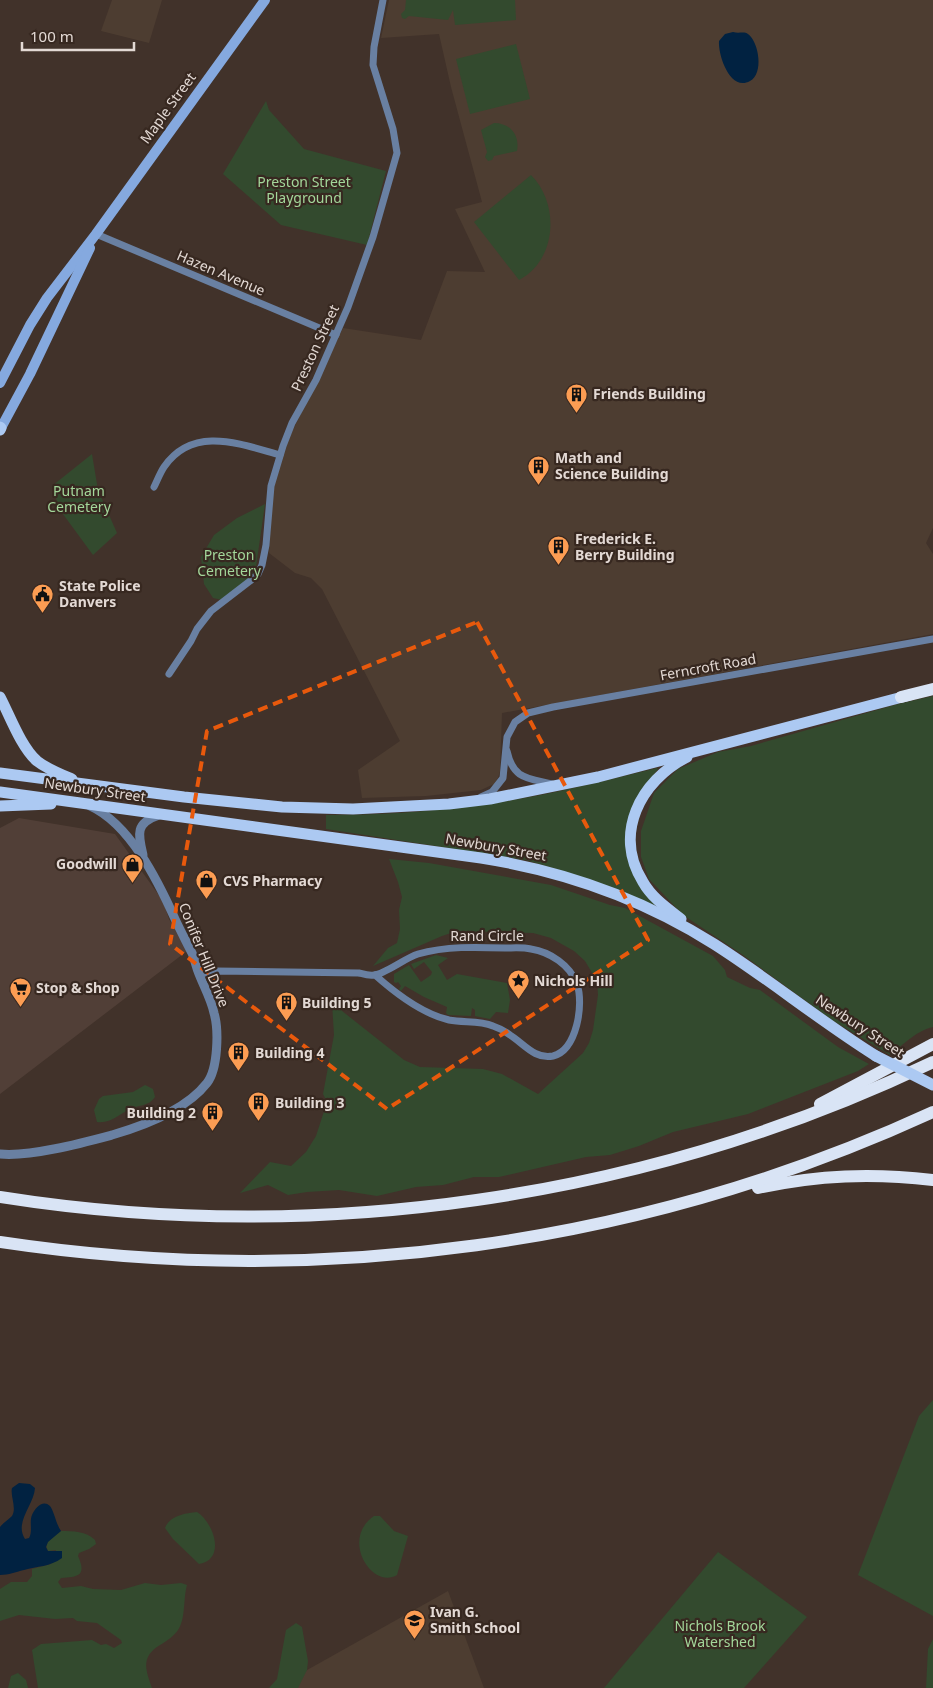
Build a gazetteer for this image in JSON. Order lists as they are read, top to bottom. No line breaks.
{"streets":{"main road":["Maple Street","Newbury Street"],"street":["Hazen Avenue","Preston Street","Ferncroft Road","Rand Circle","Conifer Hill Drive"]},"crossings":[["Maple Street","Hazen Avenue"],["Hazen Avenue","Preston Street"],["Ferncroft Road","Newbury Street"],["Newbury Street","Conifer Hill Drive"]],"parks":["Preston Street Playground","Putnam Cemetery","Preston Cemetery","Nichols Brook Watershed"],"places":{"building":["Friends Building","Math and Science Building","Frederick E. Berry Building","Building 5","Building 4","Building 3","Building 2"],"public building":["State Police Danvers"],"shop":["Goodwill","CVS Pharmacy"],"place":["Nichols Hill"],"supermarket":["Stop & Shop"],"school or university":["Ivan G. Smith School"]},"scale_bar":"100 m"}
